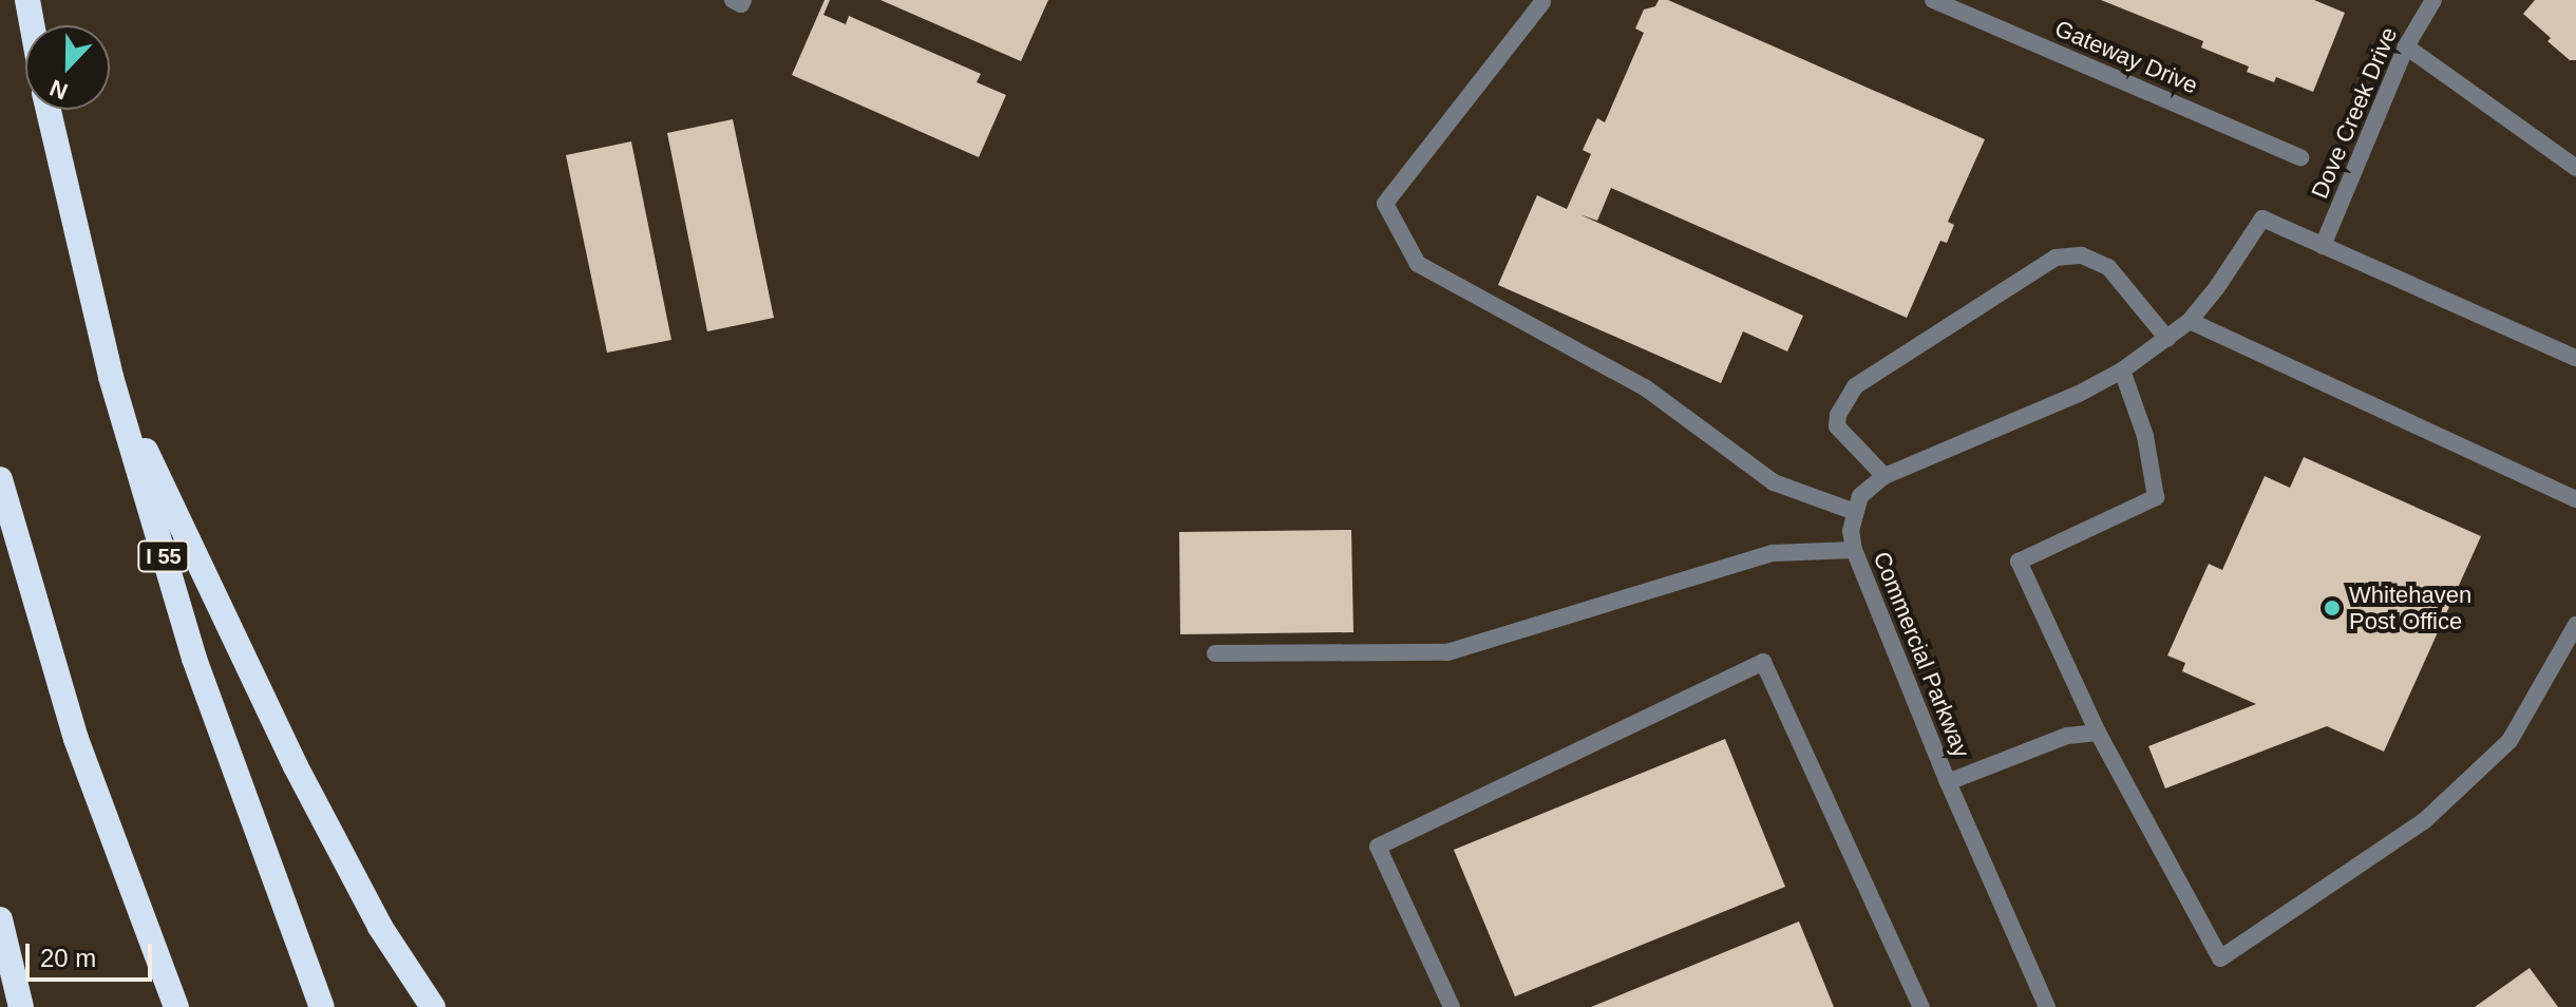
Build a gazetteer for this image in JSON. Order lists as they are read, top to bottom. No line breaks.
{"streets":{"highway":["I 55"],"street":["Gateway Drive","Dove Creek Drive","Commercial Parkway"]},"places":["Whitehaven Post Office"],"scale_bar":"20 m","north":"bottom"}
